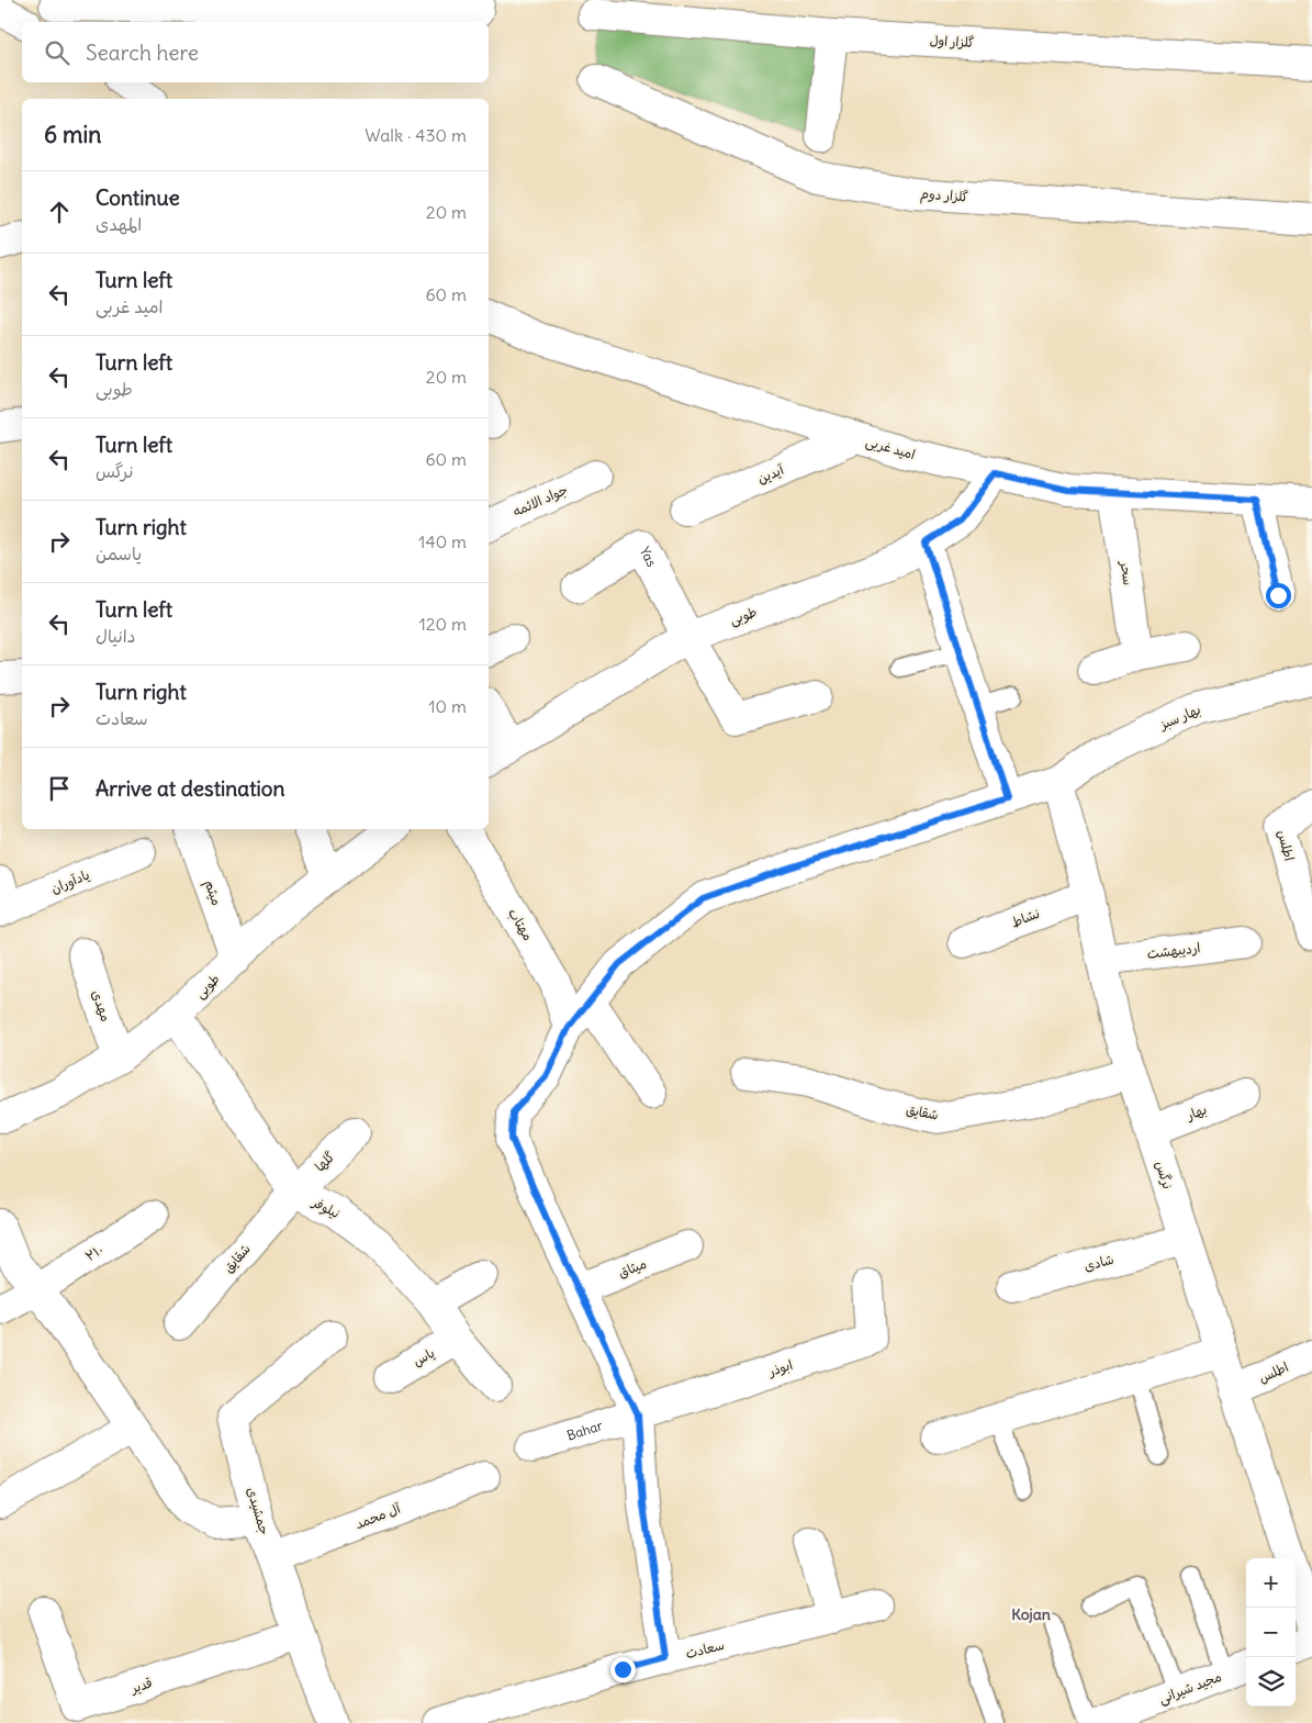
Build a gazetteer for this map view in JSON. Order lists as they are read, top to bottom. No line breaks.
{"streets":{"street":["گلزار اول","گلزار دوم","امید غربی","آیدین","جواد الائمه","Yas","سحر","طوبی","بهار سبز","اطلس","یادآوران","میثم","نشاط","مهتاب","اردیبهشت","مهدی","شقایق","بهار","گلها","نرگس","نیلوفر","۲۱۰","شادی","میثاق","یاس","ابوذر","Bahar","جمشیدی","آل محمد","سعادت","قدیر","مجید شیرانی"]},"crossings":[["امید غربی","آیدین"],["امید غربی","سحر"],["امید غربی","طوبی"],["Yas","طوبی"],["طوبی","میثم"],["طوبی","مهدی"],["بهار سبز","مهتاب"],["بهار سبز","نرگس"],["بهار سبز","میثاق"],["اطلس","نرگس"],["نشاط","نرگس"],["اردیبهشت","نرگس"],["شقایق","گلها"],["شقایق","نرگس"],["شقایق","نیلوفر"],["بهار","نرگس"],["گلها","نیلوفر"],["نرگس","شادی"],["نیلوفر","یاس"],["ابوذر","Bahar"],["جمشیدی","آل محمد"],["جمشیدی","قدیر"]],"districts":["Kojan"],"page":{"search":"Search here","heading":["6 min","Walk · 430 m"],"list":[["Continue","المهدی","20 m"],["Turn left","امید غربی","60 m"],["Turn left","طوبی","20 m"],["Turn left","نرگس","60 m"],["Turn right","یاسمن","140 m"],["Turn left","دانیال","120 m"],["Turn right","سعادت","10 m"],"Arrive at destination"],"map_buttons":["+","−"]}}
